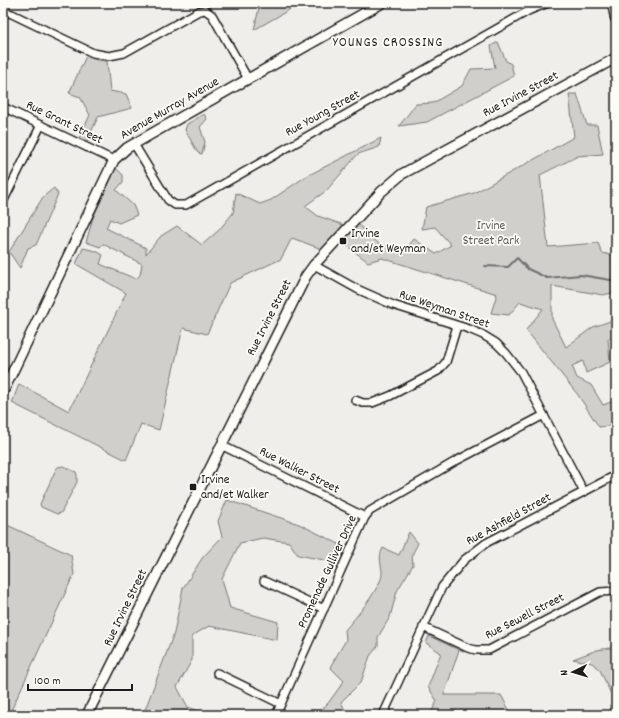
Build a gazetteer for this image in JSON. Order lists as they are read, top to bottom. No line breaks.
{"streets":{"street":["Rue Irvine Street","Avenue Murray Avenue","Rue Young Street","Rue Grant Street","Rue Weyman Street","Rue Walker Street","Rue Ashfield Street","Promenade Gulliver Drive","Rue Sewell Street"]},"crossings":[["Rue Irvine Street","Rue Weyman Street"],["Rue Irvine Street","Rue Walker Street"],["Avenue Murray Avenue","Rue Young Street"],["Avenue Murray Avenue","Rue Grant Street"],["Rue Weyman Street","Rue Ashfield Street"],["Rue Weyman Street","Promenade Gulliver Drive"],["Rue Walker Street","Promenade Gulliver Drive"],["Rue Ashfield Street","Rue Sewell Street"]],"districts":["YOUNGS CROSSING"],"parks":["Irvine Street Park"],"places":{"transit":["Irvine and/et Weyman","Irvine and/et Walker"]},"scale_bar":"100 m","north":"left"}
